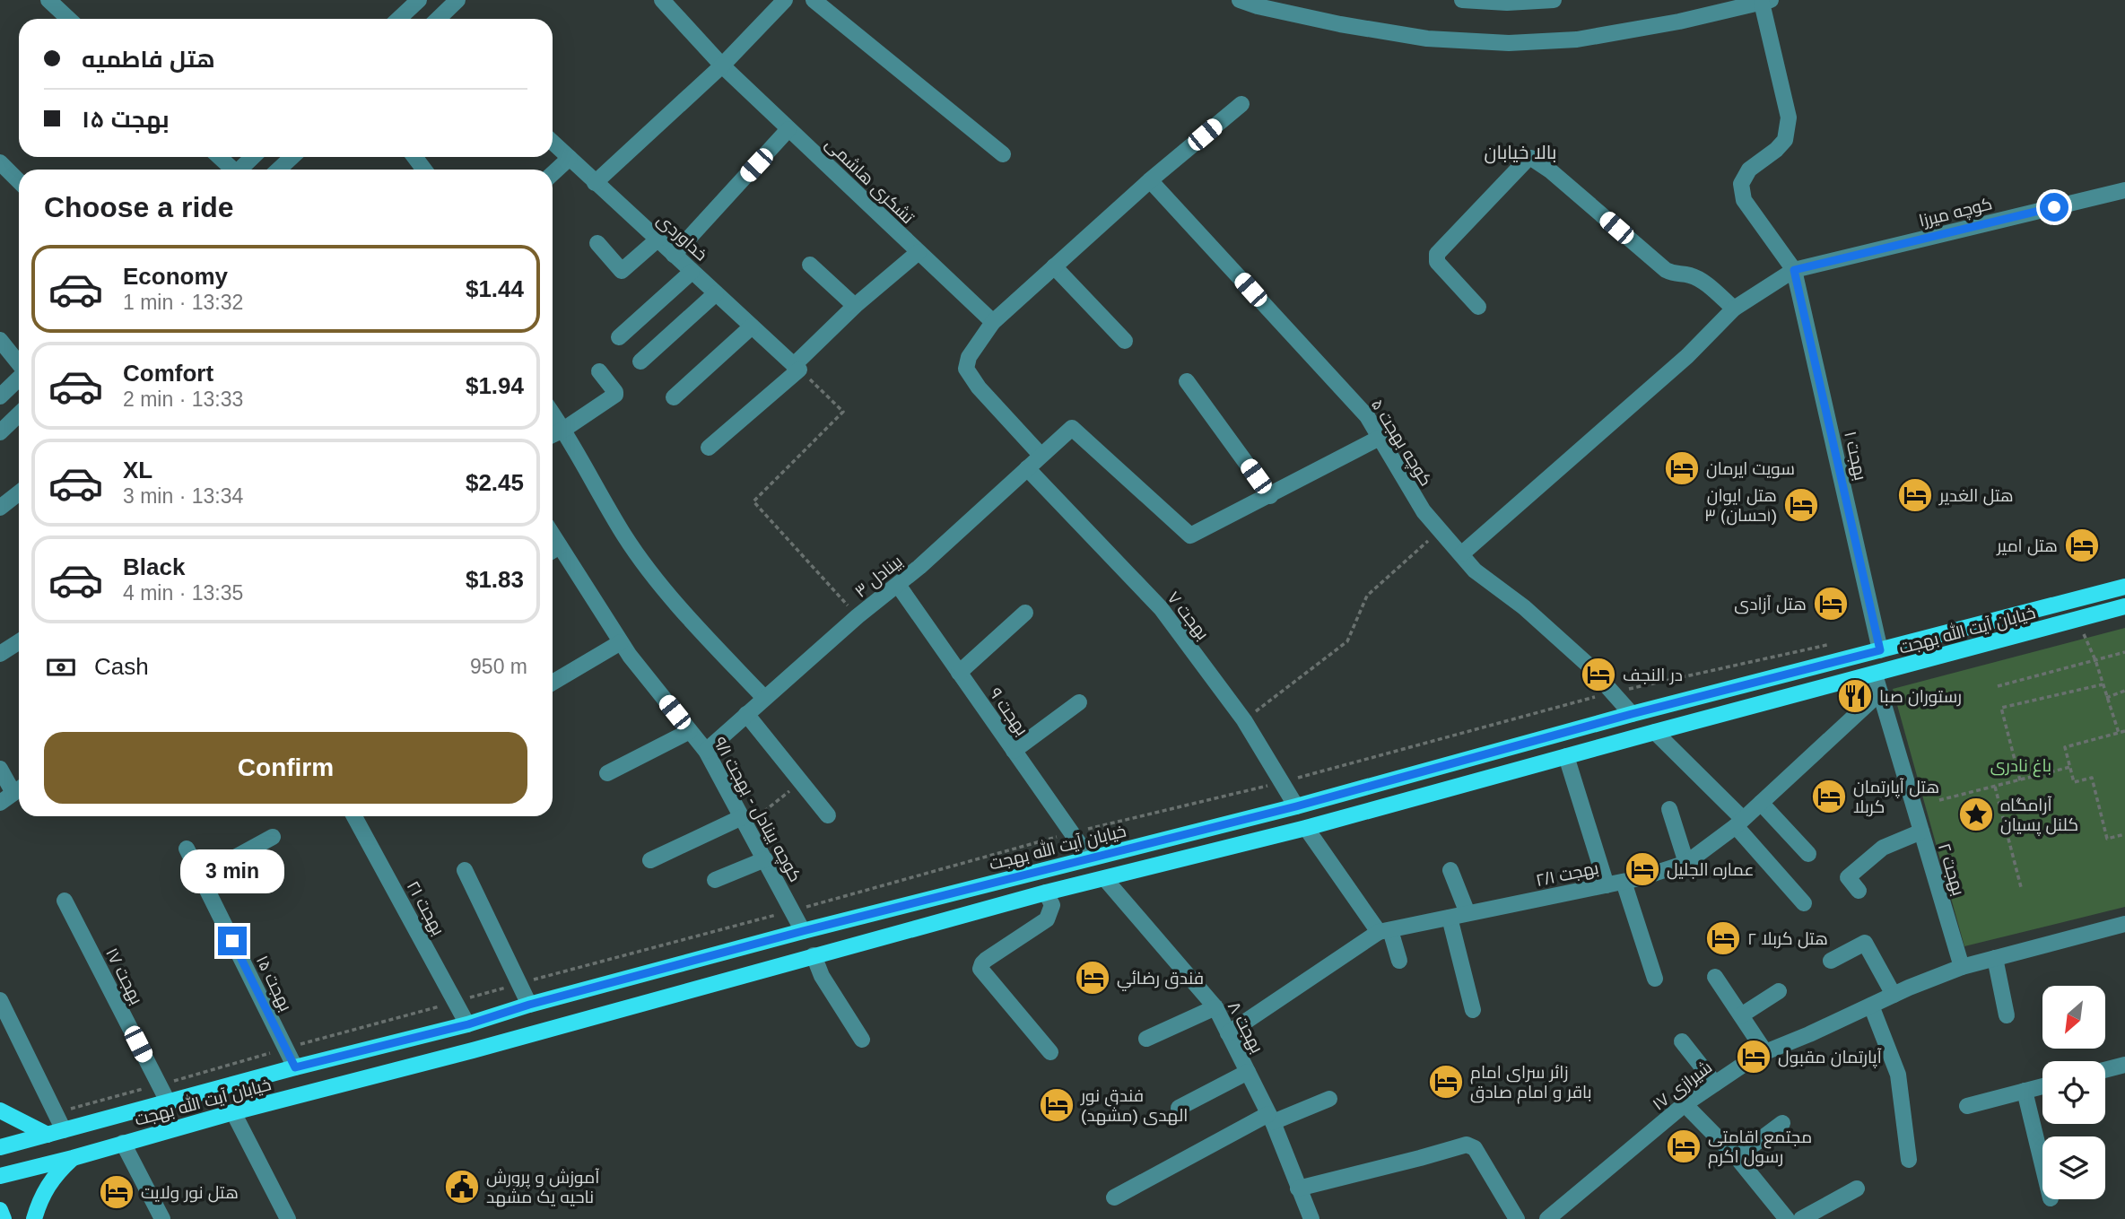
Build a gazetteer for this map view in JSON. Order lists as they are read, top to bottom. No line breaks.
{"streets":{"main road":["خیابان آیت الله بهجت"],"street":["تشکری هاشمی","کوچه میرزا","خداوردی","کوچه بهجت ۵","بهجت ۱","بینادل ۳","بهجت ۷","بهجت ۹","کوچه بینادل - بهجت ۹/۱","بهجت ۲","بهجت ۲/۱","بهجت ۲۱","بهجت ۱۷","بهجت ۱۵","بهجت ۸","شیرازی ۱۷"]},"crossings":[["کوچه میرزا","کوچه بهجت ۵"],["کوچه میرزا","بهجت ۱"],["کوچه بهجت ۵","خیابان آیت الله بهجت"],["بهجت ۱","خیابان آیت الله بهجت"],["بینادل ۳","بهجت ۷"],["بینادل ۳","بهجت ۹"],["بینادل ۳","کوچه بینادل - بهجت ۹/۱"],["بهجت ۷","خیابان آیت الله بهجت"],["خیابان آیت الله بهجت","بهجت ۹"],["خیابان آیت الله بهجت","کوچه بینادل - بهجت ۹/۱"],["خیابان آیت الله بهجت","بهجت ۲"],["خیابان آیت الله بهجت","بهجت ۲۱"],["خیابان آیت الله بهجت","بهجت ۱۷"],["خیابان آیت الله بهجت","بهجت ۱۵"],["خیابان آیت الله بهجت","بهجت ۸"],["بهجت ۲","بهجت ۲/۱"],["بهجت ۲","شیرازی ۱۷"],["بهجت ۲/۱","بهجت ۸"]],"districts":["بالا خیابان"],"parks":["باغ نادری"],"places":{"hotel":["سویت ایرمان","هتل الغدیر","هتل ایوان ۳ (احسان)","هتل امیر","هتل آزادی","در النجف","هتل آپارتمان کربلا","عماره الجلیل","هتل کربلا ۲","فندق رضائي","آپارتمان مقبول","زائر سرای امام باقر و امام صادق","فندق نور الهدى (مشهد)","مجتمع اقامتی رسول اکرم","هتل نور ولایت"],"restaurant":["رستوران صبا"],"place":["آرامگاه کلنل پسیان"],"public building":["آموزش و پرورش ناحیه یک مشهد"]},"north":"bottom left","page":{"banner":["هتل فاطمیه","بهجت ۱۵"],"heading":"Choose a ride","list":[{"name":"Economy","note":"1 min · 13:32","value":"$1.44"},{"name":"Comfort","note":"2 min · 13:33","value":"$1.94"},{"name":"XL","note":"3 min · 13:34","value":"$2.45"},{"name":"Black","note":"4 min · 13:35","value":"$1.83"}],"pay":["Cash","950 m"],"buttons":"Confirm","bubble":"3 min"}}
